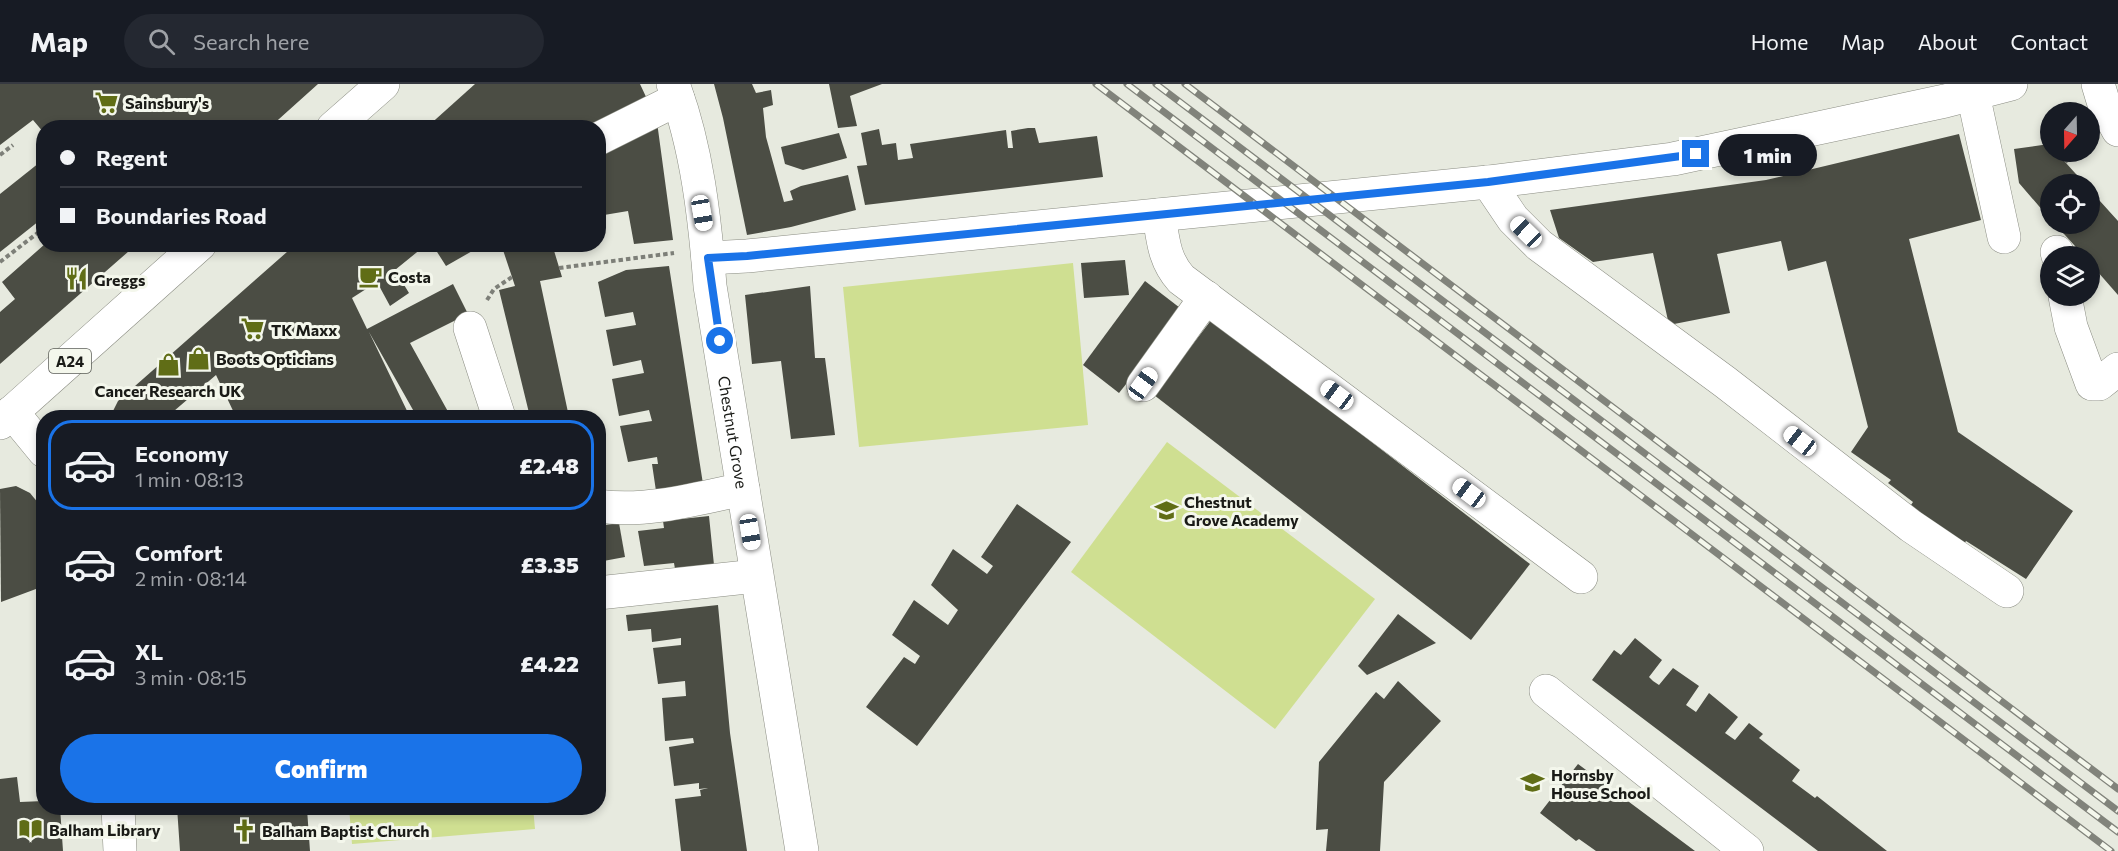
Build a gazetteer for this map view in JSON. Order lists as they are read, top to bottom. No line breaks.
{"streets":{"main road":["A24","Chestnut Grove"]},"places":{"supermarket":["Sainsbury's","TK Maxx"],"cafe":["Costa"],"restaurant":["Greggs"],"shop":["Boots Opticians","Cancer Research UK"],"school or university":["Chestnut Grove Academy","Hornsby House School"],"library":["Balham Library"],"church":["Balham Baptist Church"]},"north":"bottom","page":{"header":"Map","search":"Search here","nav":["Home","Map","About","Contact"],"banner":["Regent","Boundaries Road"],"bubble":"1 min","list":[{"name":"Economy","note":"1 min · 08:13","value":"£2.48"},{"name":"Comfort","note":"2 min · 08:14","value":"£3.35"},{"name":"XL","note":"3 min · 08:15","value":"£4.22"}],"buttons":"Confirm"}}
